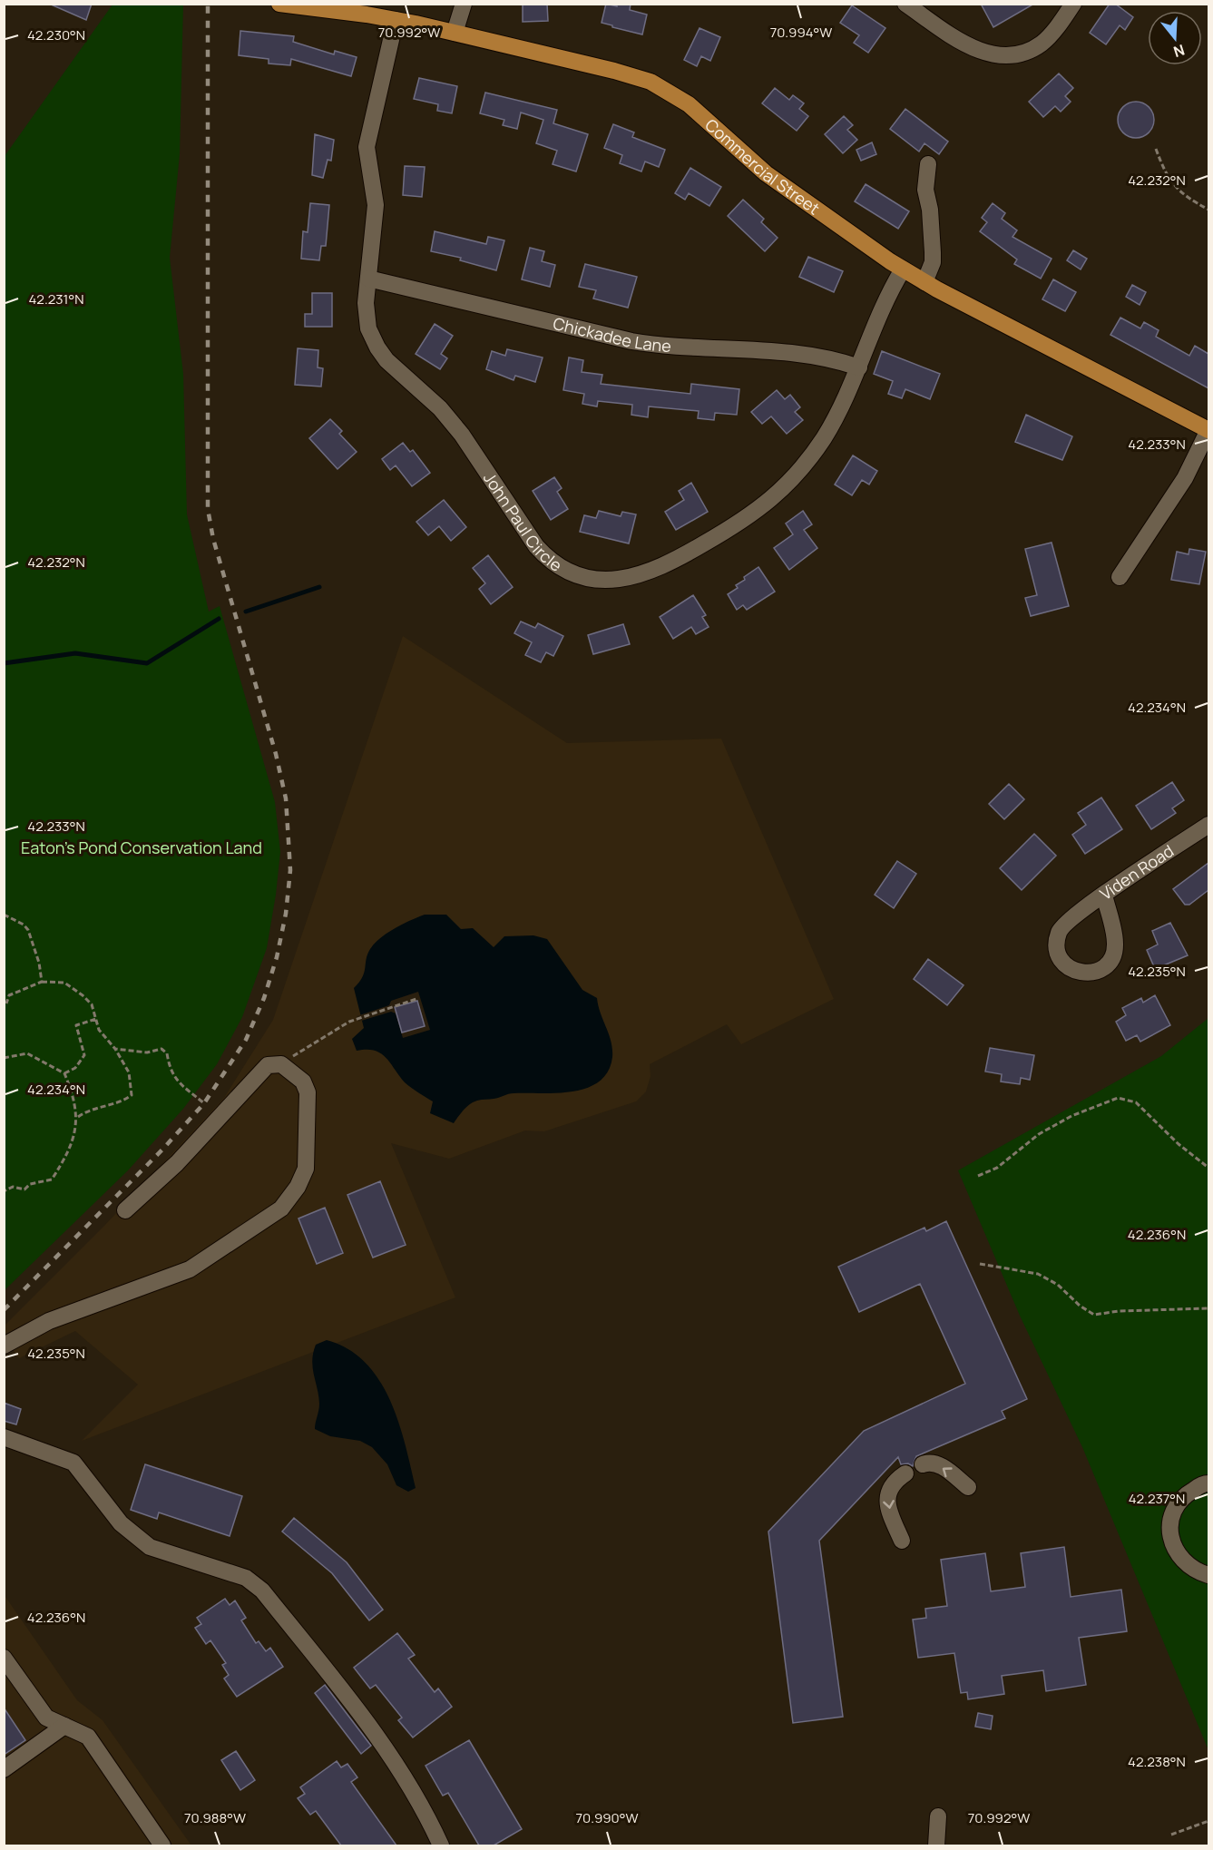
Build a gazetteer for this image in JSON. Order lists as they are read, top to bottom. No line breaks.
{"streets":{"main road":["Commercial Street"],"street":["Chickadee Lane","John Paul Circle","Viden Road"]},"crossings":[["Commercial Street","John Paul Circle"],["Chickadee Lane","John Paul Circle"]],"parks":["Eaton's Pond Conservation Land"],"north":"bottom","coordinates":["70.992°W","70.994°W","42.230°N","42.232°N","42.231°N","42.233°N","42.234°N","42.235°N","42.236°N","42.237°N","42.238°N","70.988°W","70.990°W"]}
